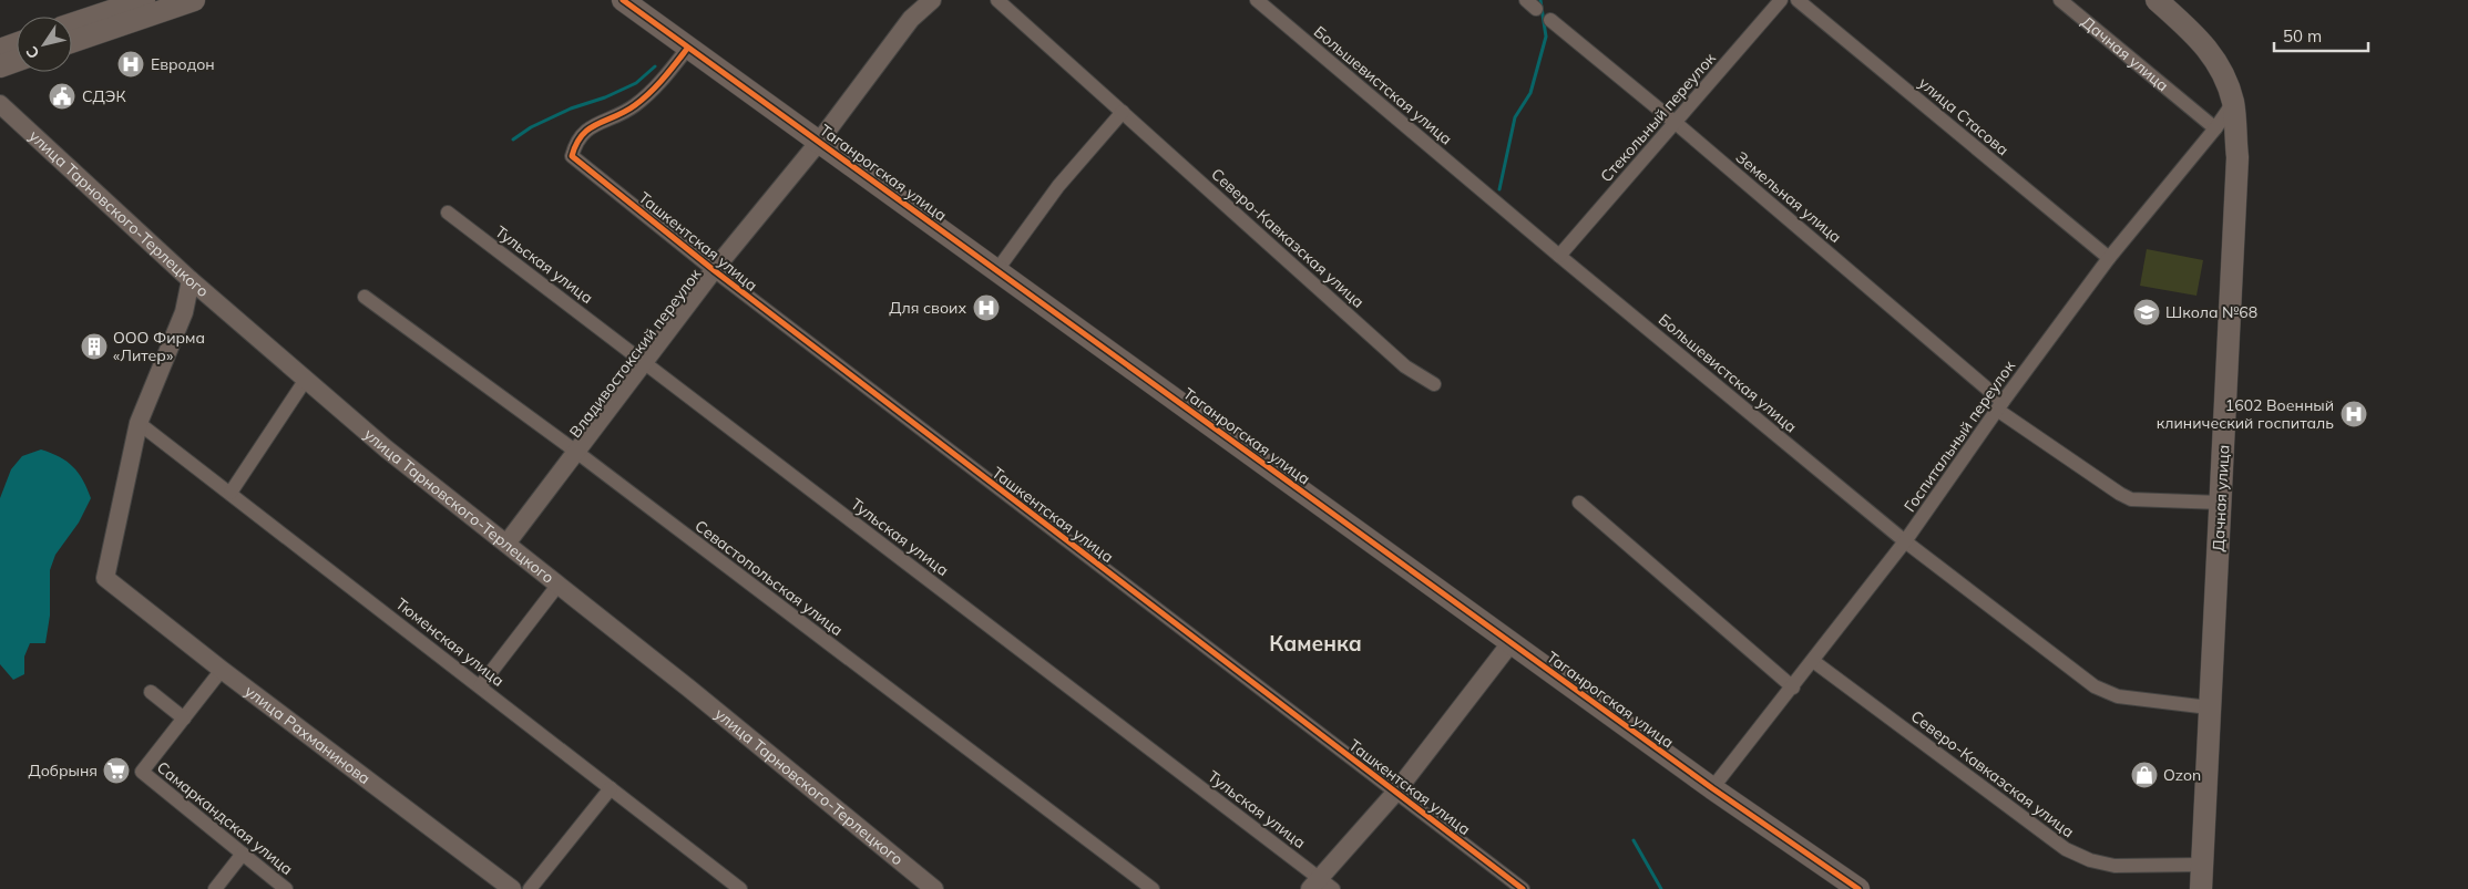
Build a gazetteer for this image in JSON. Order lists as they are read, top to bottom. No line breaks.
{"streets":{"main road":["Дачная улица","Таганрогская улица"],"street":["Большевистская улица","улица Стасова","Стекольный переулок","Земельная улица","улица Тарновского-Терлецкого","Северо-Кавказская улица","Ташкентская улица","Тульская улица","Владивостокский переулок","Госпитальный переулок","Севастопольская улица","Тюменская улица","улица Рахманинова","Самаркандская улица"]},"crossings":[["Дачная улица","Большевистская улица"],["Дачная улица","Земельная улица"],["Дачная улица","Северо-Кавказская улица"],["Дачная улица","Госпитальный переулок"],["Большевистская улица","Стекольный переулок"],["Большевистская улица","Госпитальный переулок"],["улица Стасова","Госпитальный переулок"],["Стекольный переулок","Земельная улица"],["Таганрогская улица","Ташкентская улица"],["Таганрогская улица","Владивостокский переулок"],["Таганрогская улица","Госпитальный переулок"],["Земельная улица","Госпитальный переулок"],["улица Тарновского-Терлецкого","Владивостокский переулок"],["Северо-Кавказская улица","Госпитальный переулок"],["Ташкентская улица","Владивостокский переулок"],["Тульская улица","Владивостокский переулок"],["Владивостокский переулок","Севастопольская улица"],["Тюменская улица","улица Рахманинова"]],"districts":["Каменка"],"places":{"hospital":["Евродон","Для своих","1602 Военный клинический госпиталь"],"public building":["СДЭК"],"school or university":["Школа №68"],"building":["ООО Фирма «Литер»"],"supermarket":["Добрыня"],"shop":["Ozon"]},"scale_bar":"50 m","north":"bottom left"}
